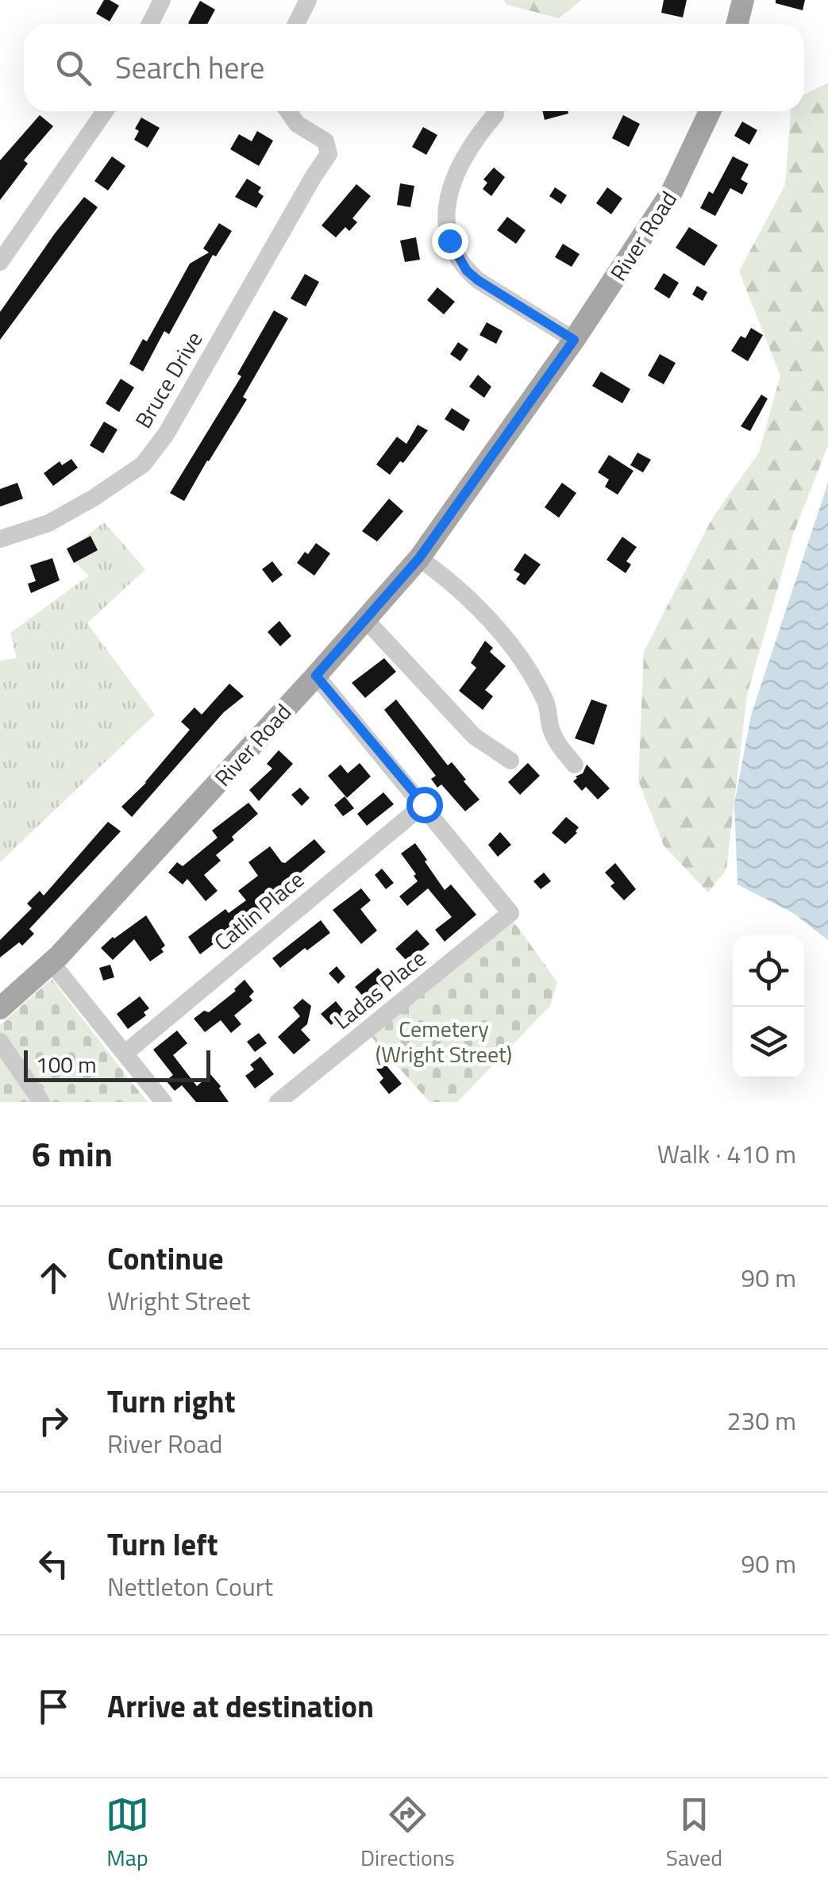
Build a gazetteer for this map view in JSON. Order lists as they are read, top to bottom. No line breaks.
{"streets":{"main road":["River Road"],"street":["Bruce Drive","Catlin Place","Ladas Place"]},"crossings":[["Catlin Place","Ladas Place"]],"parks":["Cemetery (Wright Street)"],"scale_bar":"100 m","page":{"search":"Search here","scale":"100 m","heading":["6 min","Walk · 410 m"],"list":[["Continue","Wright Street","90 m"],["Turn right","River Road","230 m"],["Turn left","Nettleton Court","90 m"],"Arrive at destination"],"nav":["Map","Directions","Saved"]}}
